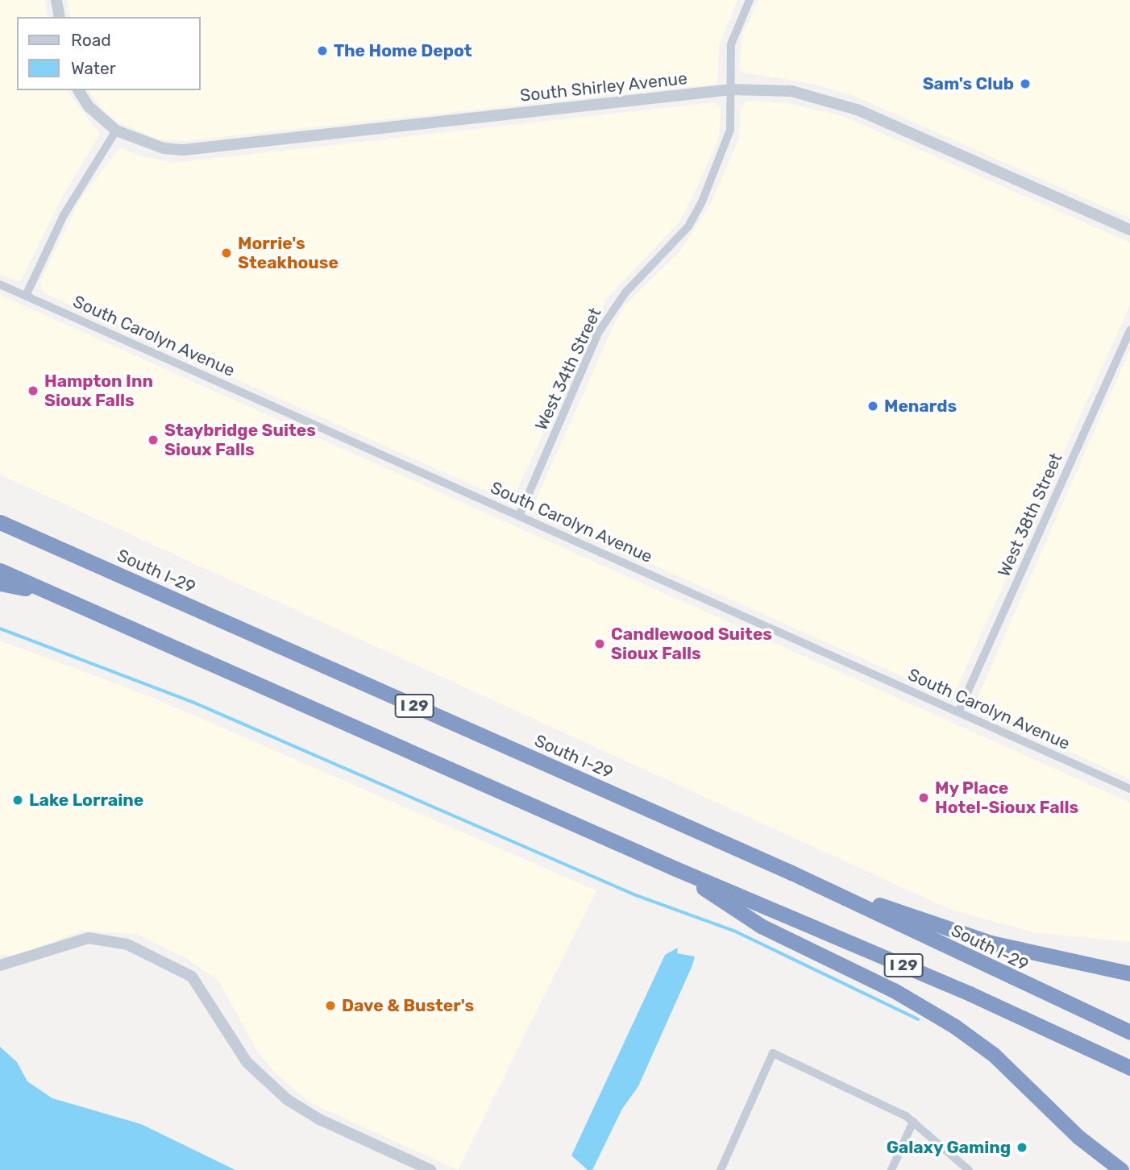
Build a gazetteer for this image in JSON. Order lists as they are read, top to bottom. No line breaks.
{"streets":{"highway":["South I-29","I 29"],"street":["South Shirley Avenue","South Carolyn Avenue","West 34th Street","West 38th Street"]},"crossings":[["South Shirley Avenue","West 34th Street"],["South Carolyn Avenue","West 34th Street"],["South Carolyn Avenue","West 38th Street"]],"places":["The Home Depot","Sam's Club","Morrie's Steakhouse","Hampton Inn Sioux Falls","Menards","Staybridge Suites Sioux Falls","Candlewood Suites Sioux Falls","My Place Hotel-Sioux Falls","Lake Lorraine","Dave & Buster's","Galaxy Gaming"],"legend":["Road","Water"]}
